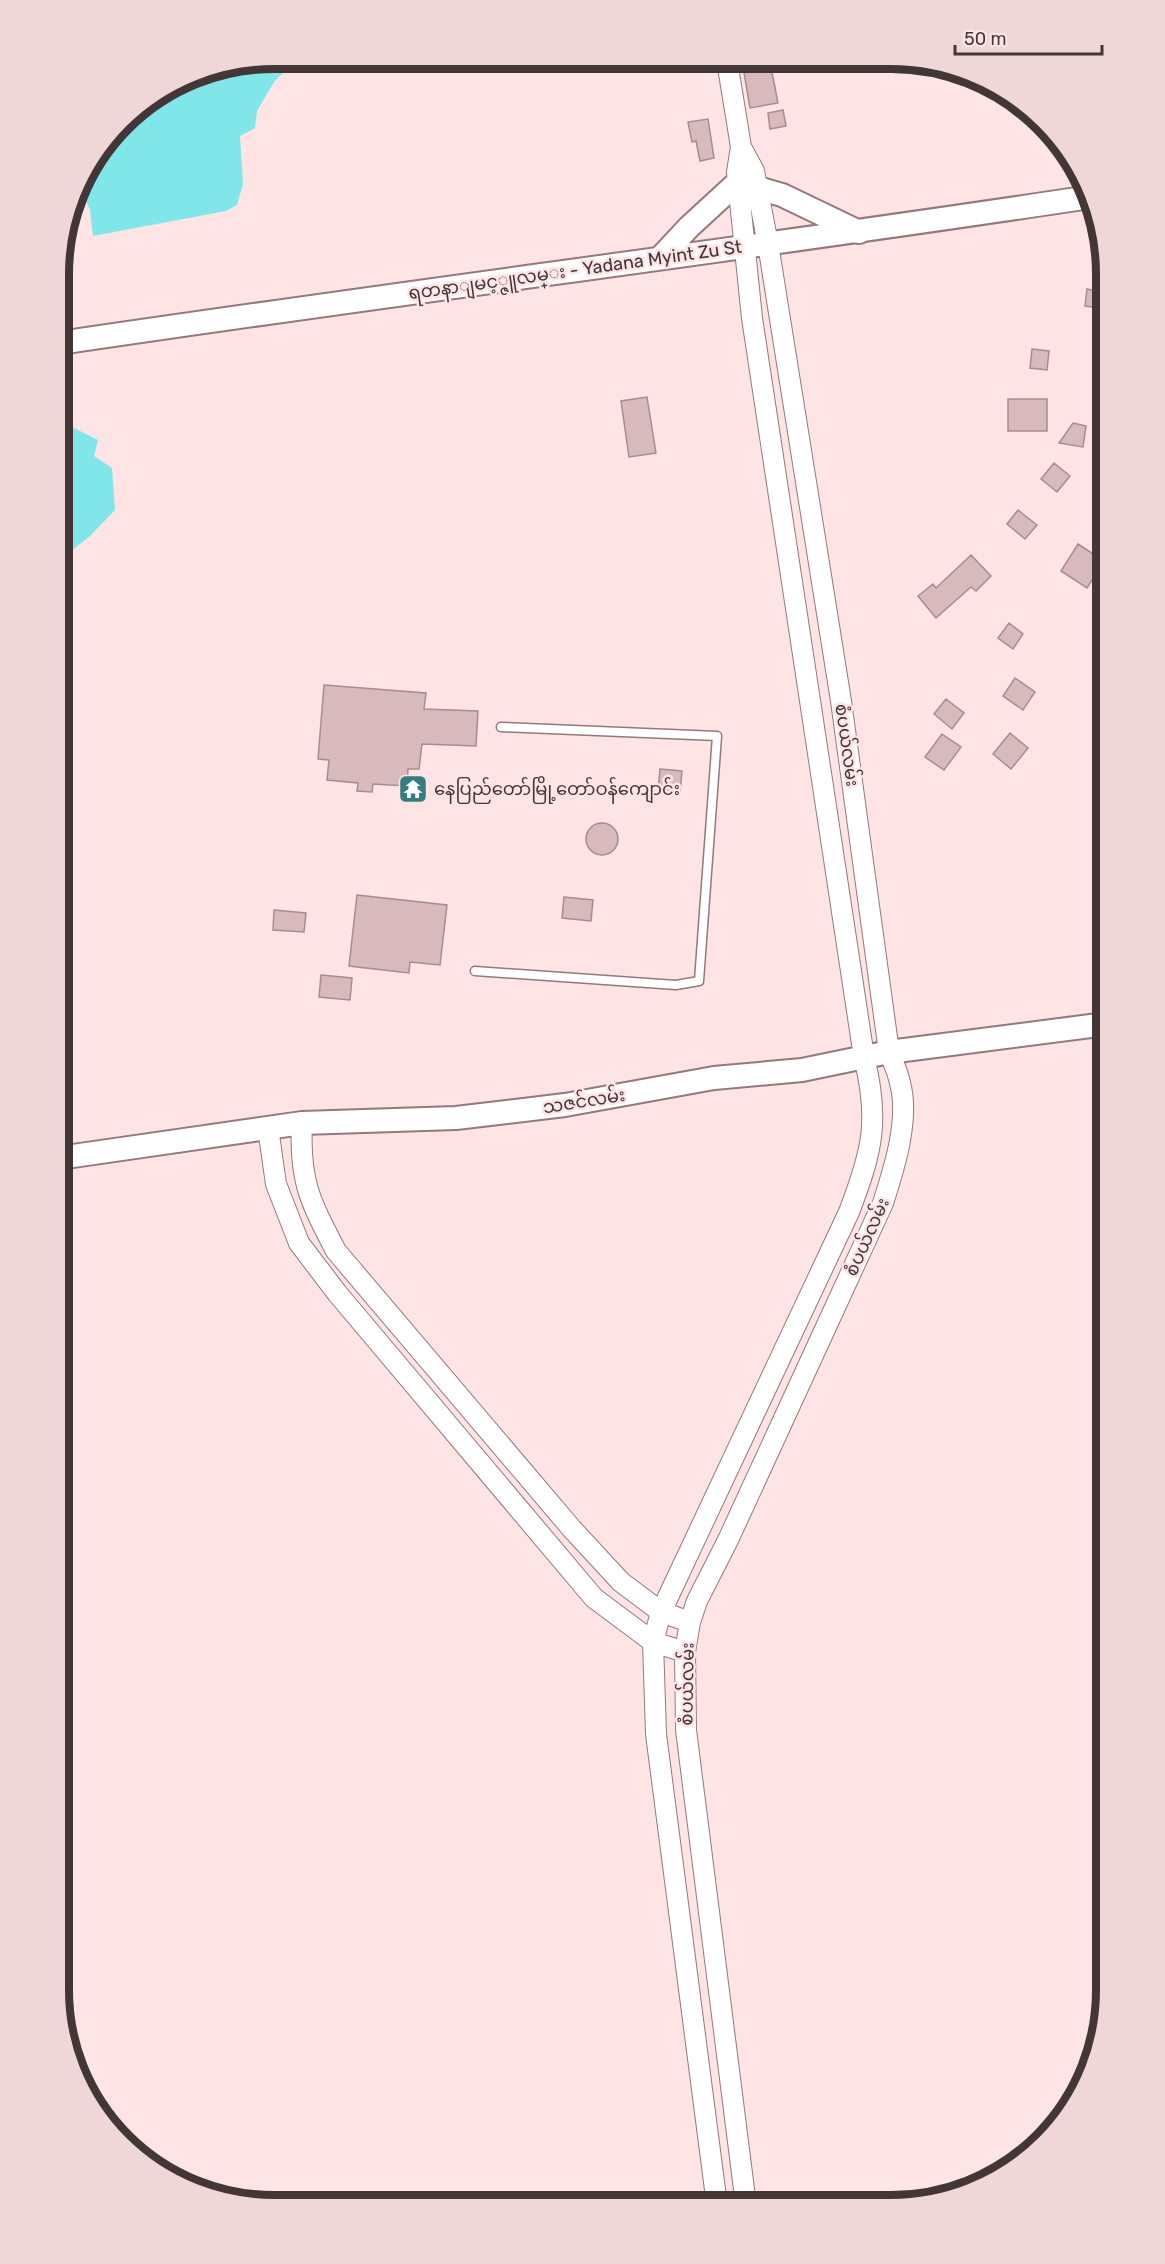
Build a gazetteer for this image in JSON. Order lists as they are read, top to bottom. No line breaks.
{"streets":{"main road":["ရတနာျမင့္ဇူလမ္း - Yadana Myint Zu St","သဇင်လမ်း"],"street":["စံပယ်လမ်း"]},"crossings":[["ရတနာျမင့္ဇူလမ္း - Yadana Myint Zu St","စံပယ်လမ်း"],["စံပယ်လမ်း","သဇင်လမ်း"]],"places":{"temple":["နေပြည်တော်မြို့တော်ဝန်ကျောင်း"]},"scale_bar":"50 m"}
